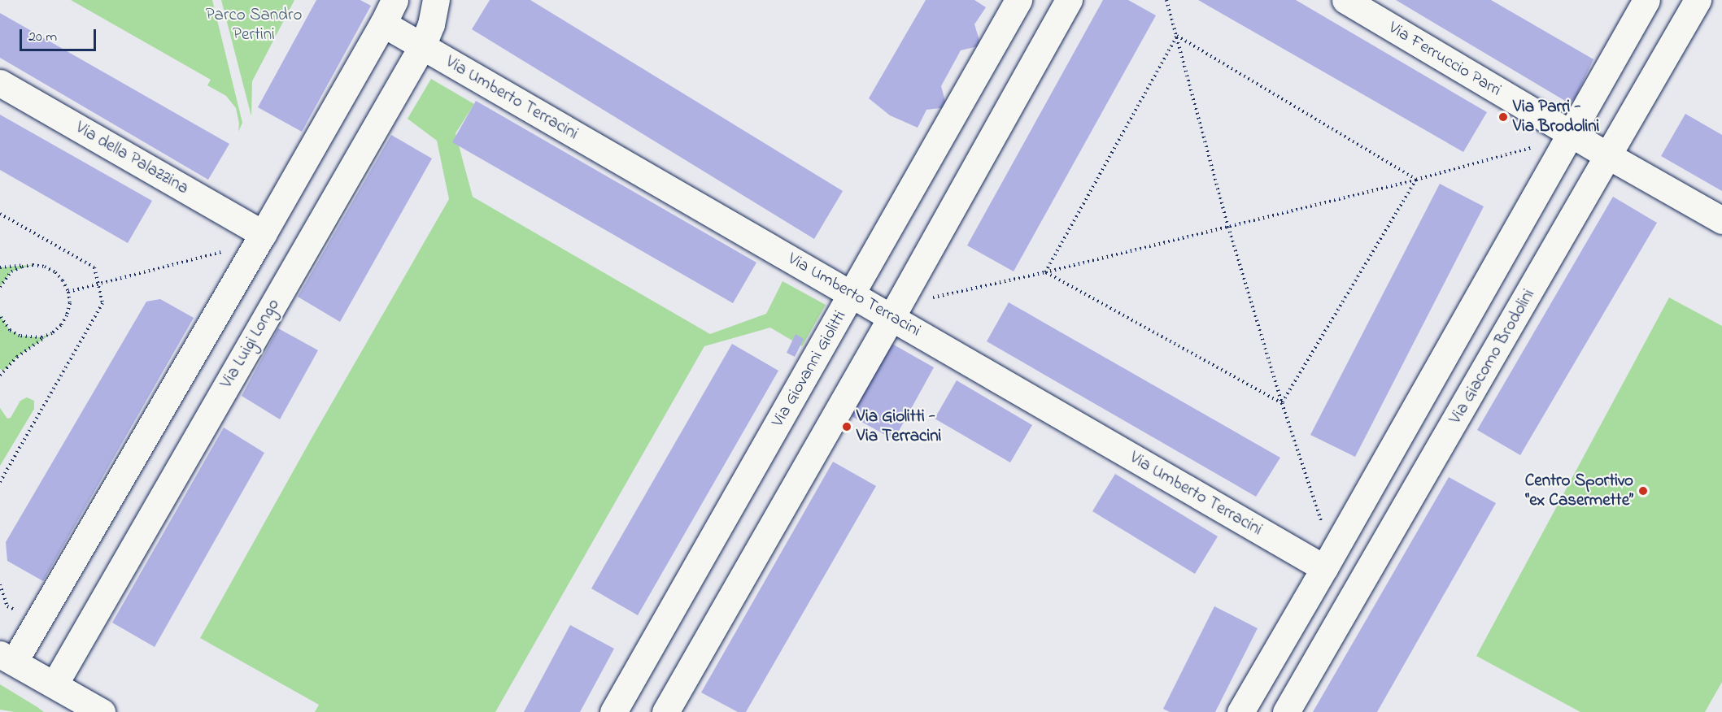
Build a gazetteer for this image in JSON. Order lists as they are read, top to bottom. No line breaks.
{"streets":{"street":["Via Ferruccio Parri","Via Umberto Terracini","Via della Palazzina","Via Luigi Longo","Via Giacomo Brodolini","Via Giovanni Giolitti"]},"crossings":[["Via Ferruccio Parri","Via Giacomo Brodolini"],["Via Umberto Terracini","Via Luigi Longo"],["Via Umberto Terracini","Via Giovanni Giolitti"]],"parks":["Parco Sandro Pertini"],"places":["Via Parri - Via Brodolini","Via Giolitti - Via Terracini","Centro Sportivo “ex Casermette”"],"scale_bar":"20 m"}
